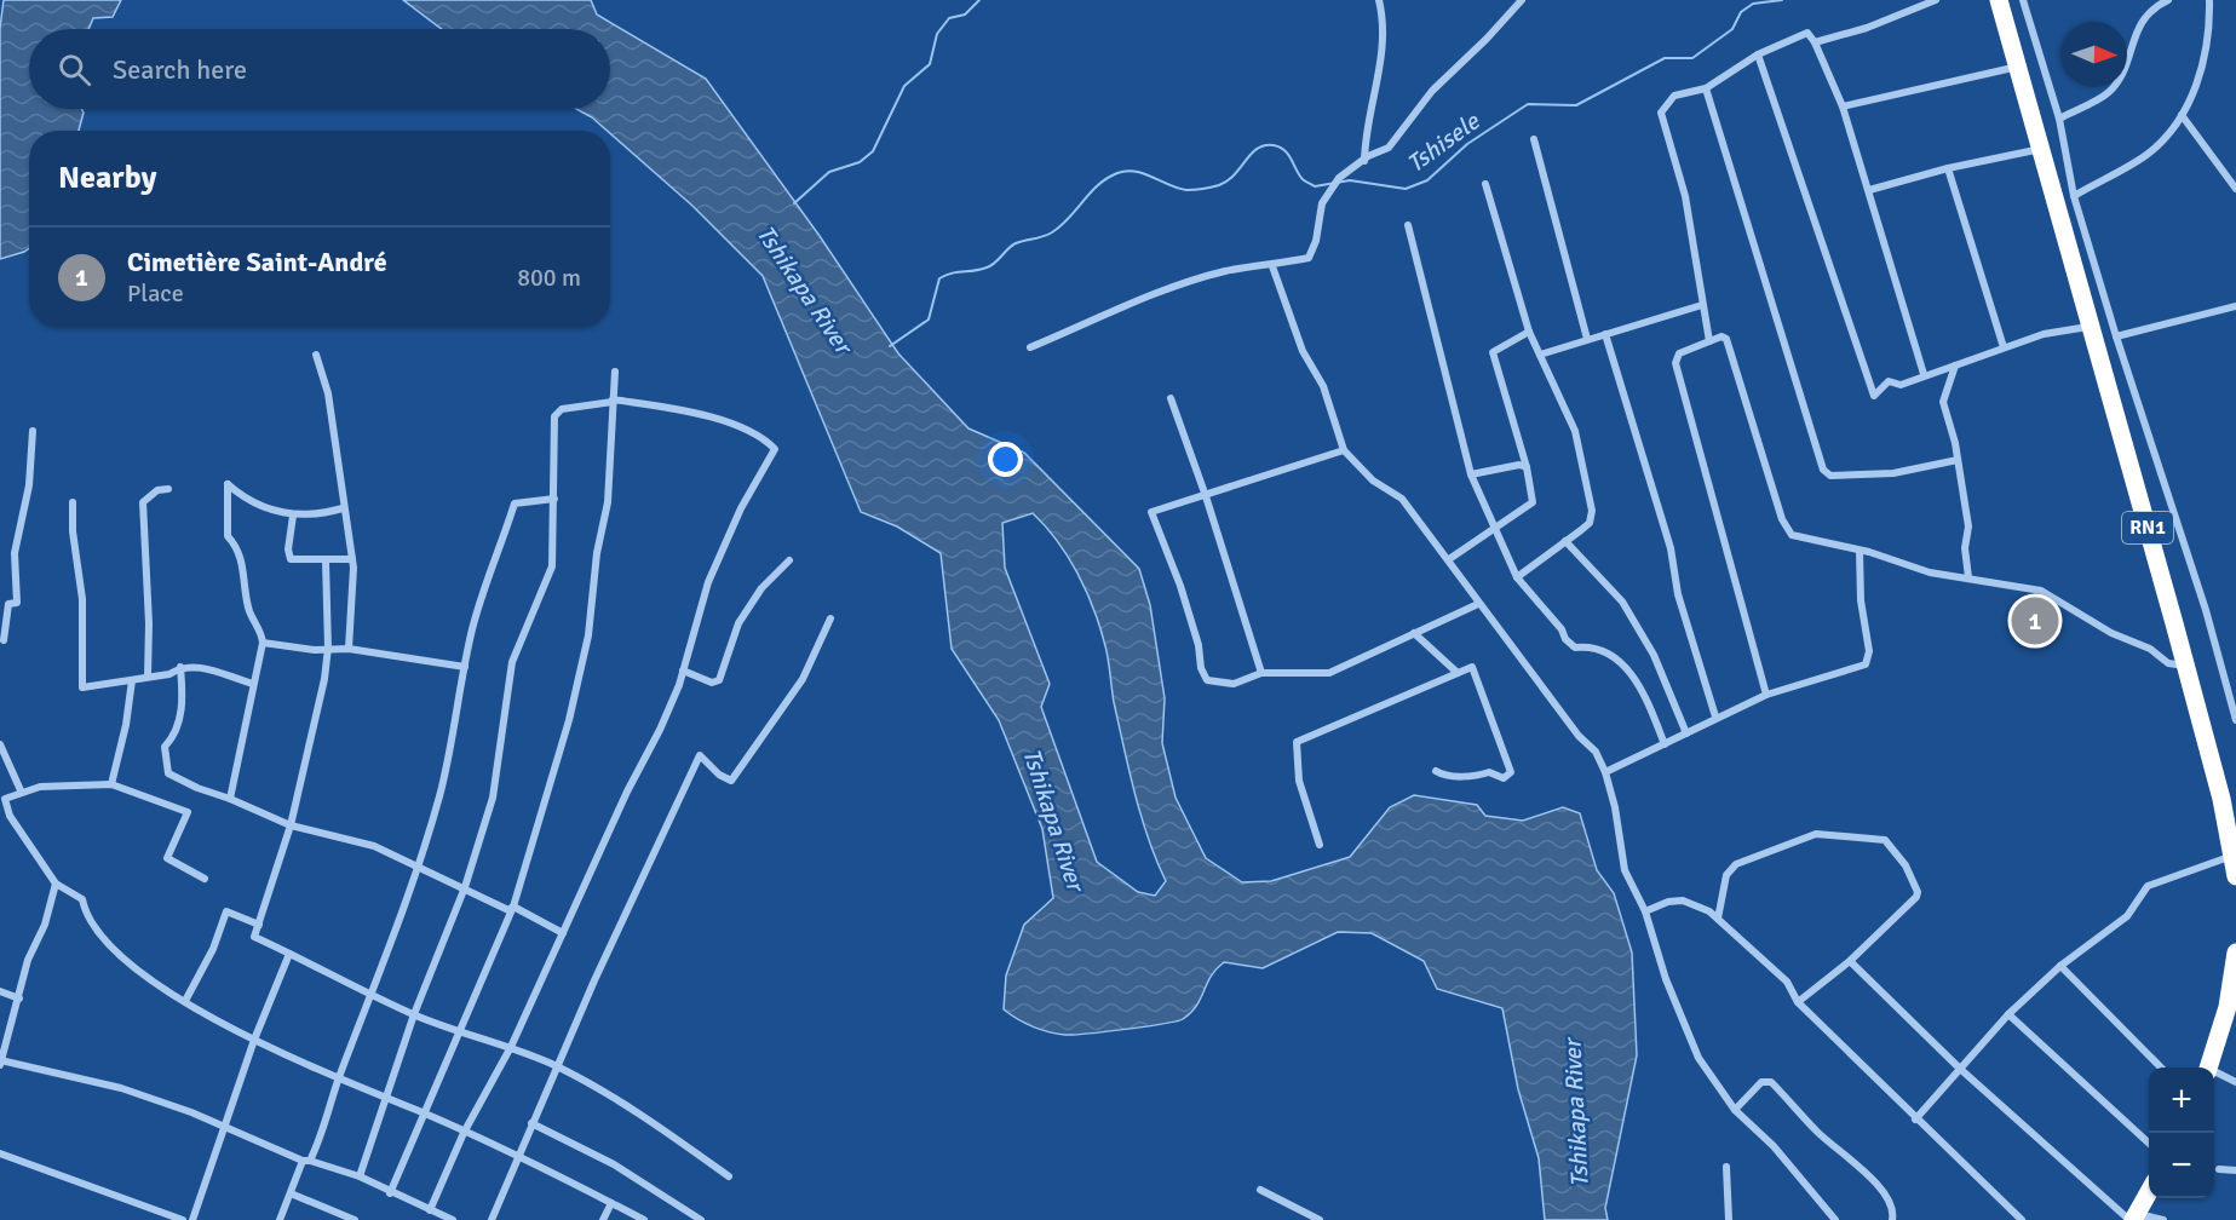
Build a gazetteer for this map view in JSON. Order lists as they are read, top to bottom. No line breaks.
{"streets":{"highway":["RN1"]},"water":["Tshisele","Tshikapa River"],"north":"right","page":{"search":"Search here","heading":"Nearby","list":[{"mark":"1","name":"Cimetière Saint-André","note":"Place","value":"800 m"}],"pins":"1","map_buttons":["+","−"]}}
